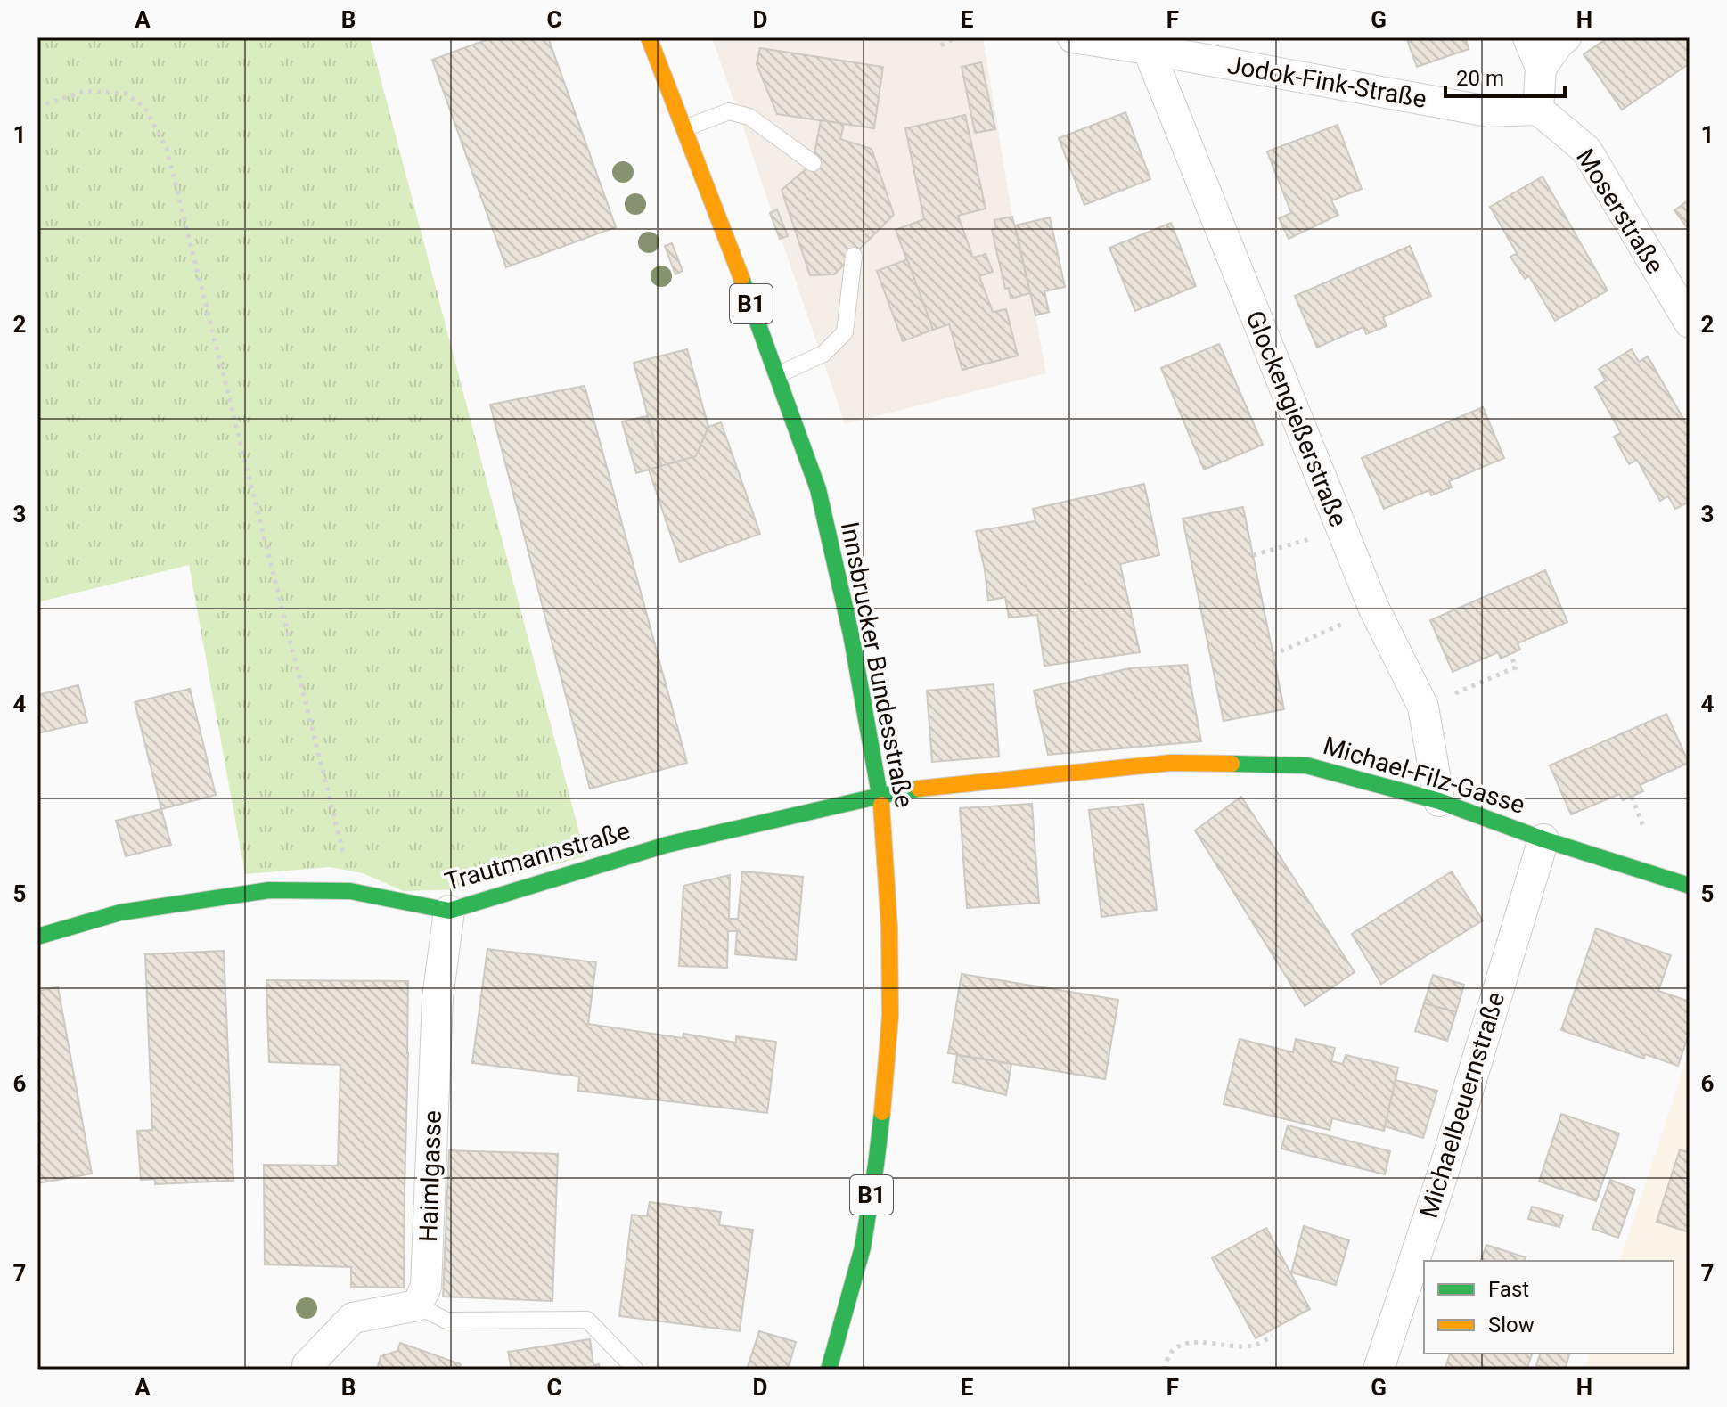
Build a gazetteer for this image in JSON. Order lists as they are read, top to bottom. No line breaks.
{"streets":{"street":["Jodok-Fink-Straße","Moserstraße","B1","Glockengießerstraße","Innsbrucker Bundesstraße","Michael-Filz-Gasse","Trautmannstraße","Michaelbeuernstraße","Haimlgasse"]},"crossings":[["Jodok-Fink-Straße","Moserstraße"],["Jodok-Fink-Straße","Glockengießerstraße"],["Glockengießerstraße","Michael-Filz-Gasse"],["Innsbrucker Bundesstraße","Michael-Filz-Gasse"],["Innsbrucker Bundesstraße","Trautmannstraße"],["Michael-Filz-Gasse","Trautmannstraße"],["Michael-Filz-Gasse","Michaelbeuernstraße"],["Trautmannstraße","Haimlgasse"]],"legend":["Fast","Slow"],"scale_bar":"20 m","grid":{"columns":["A","B","C","D","E","F","G","H"],"rows":["1","2","3","4","5","6","7"]}}
